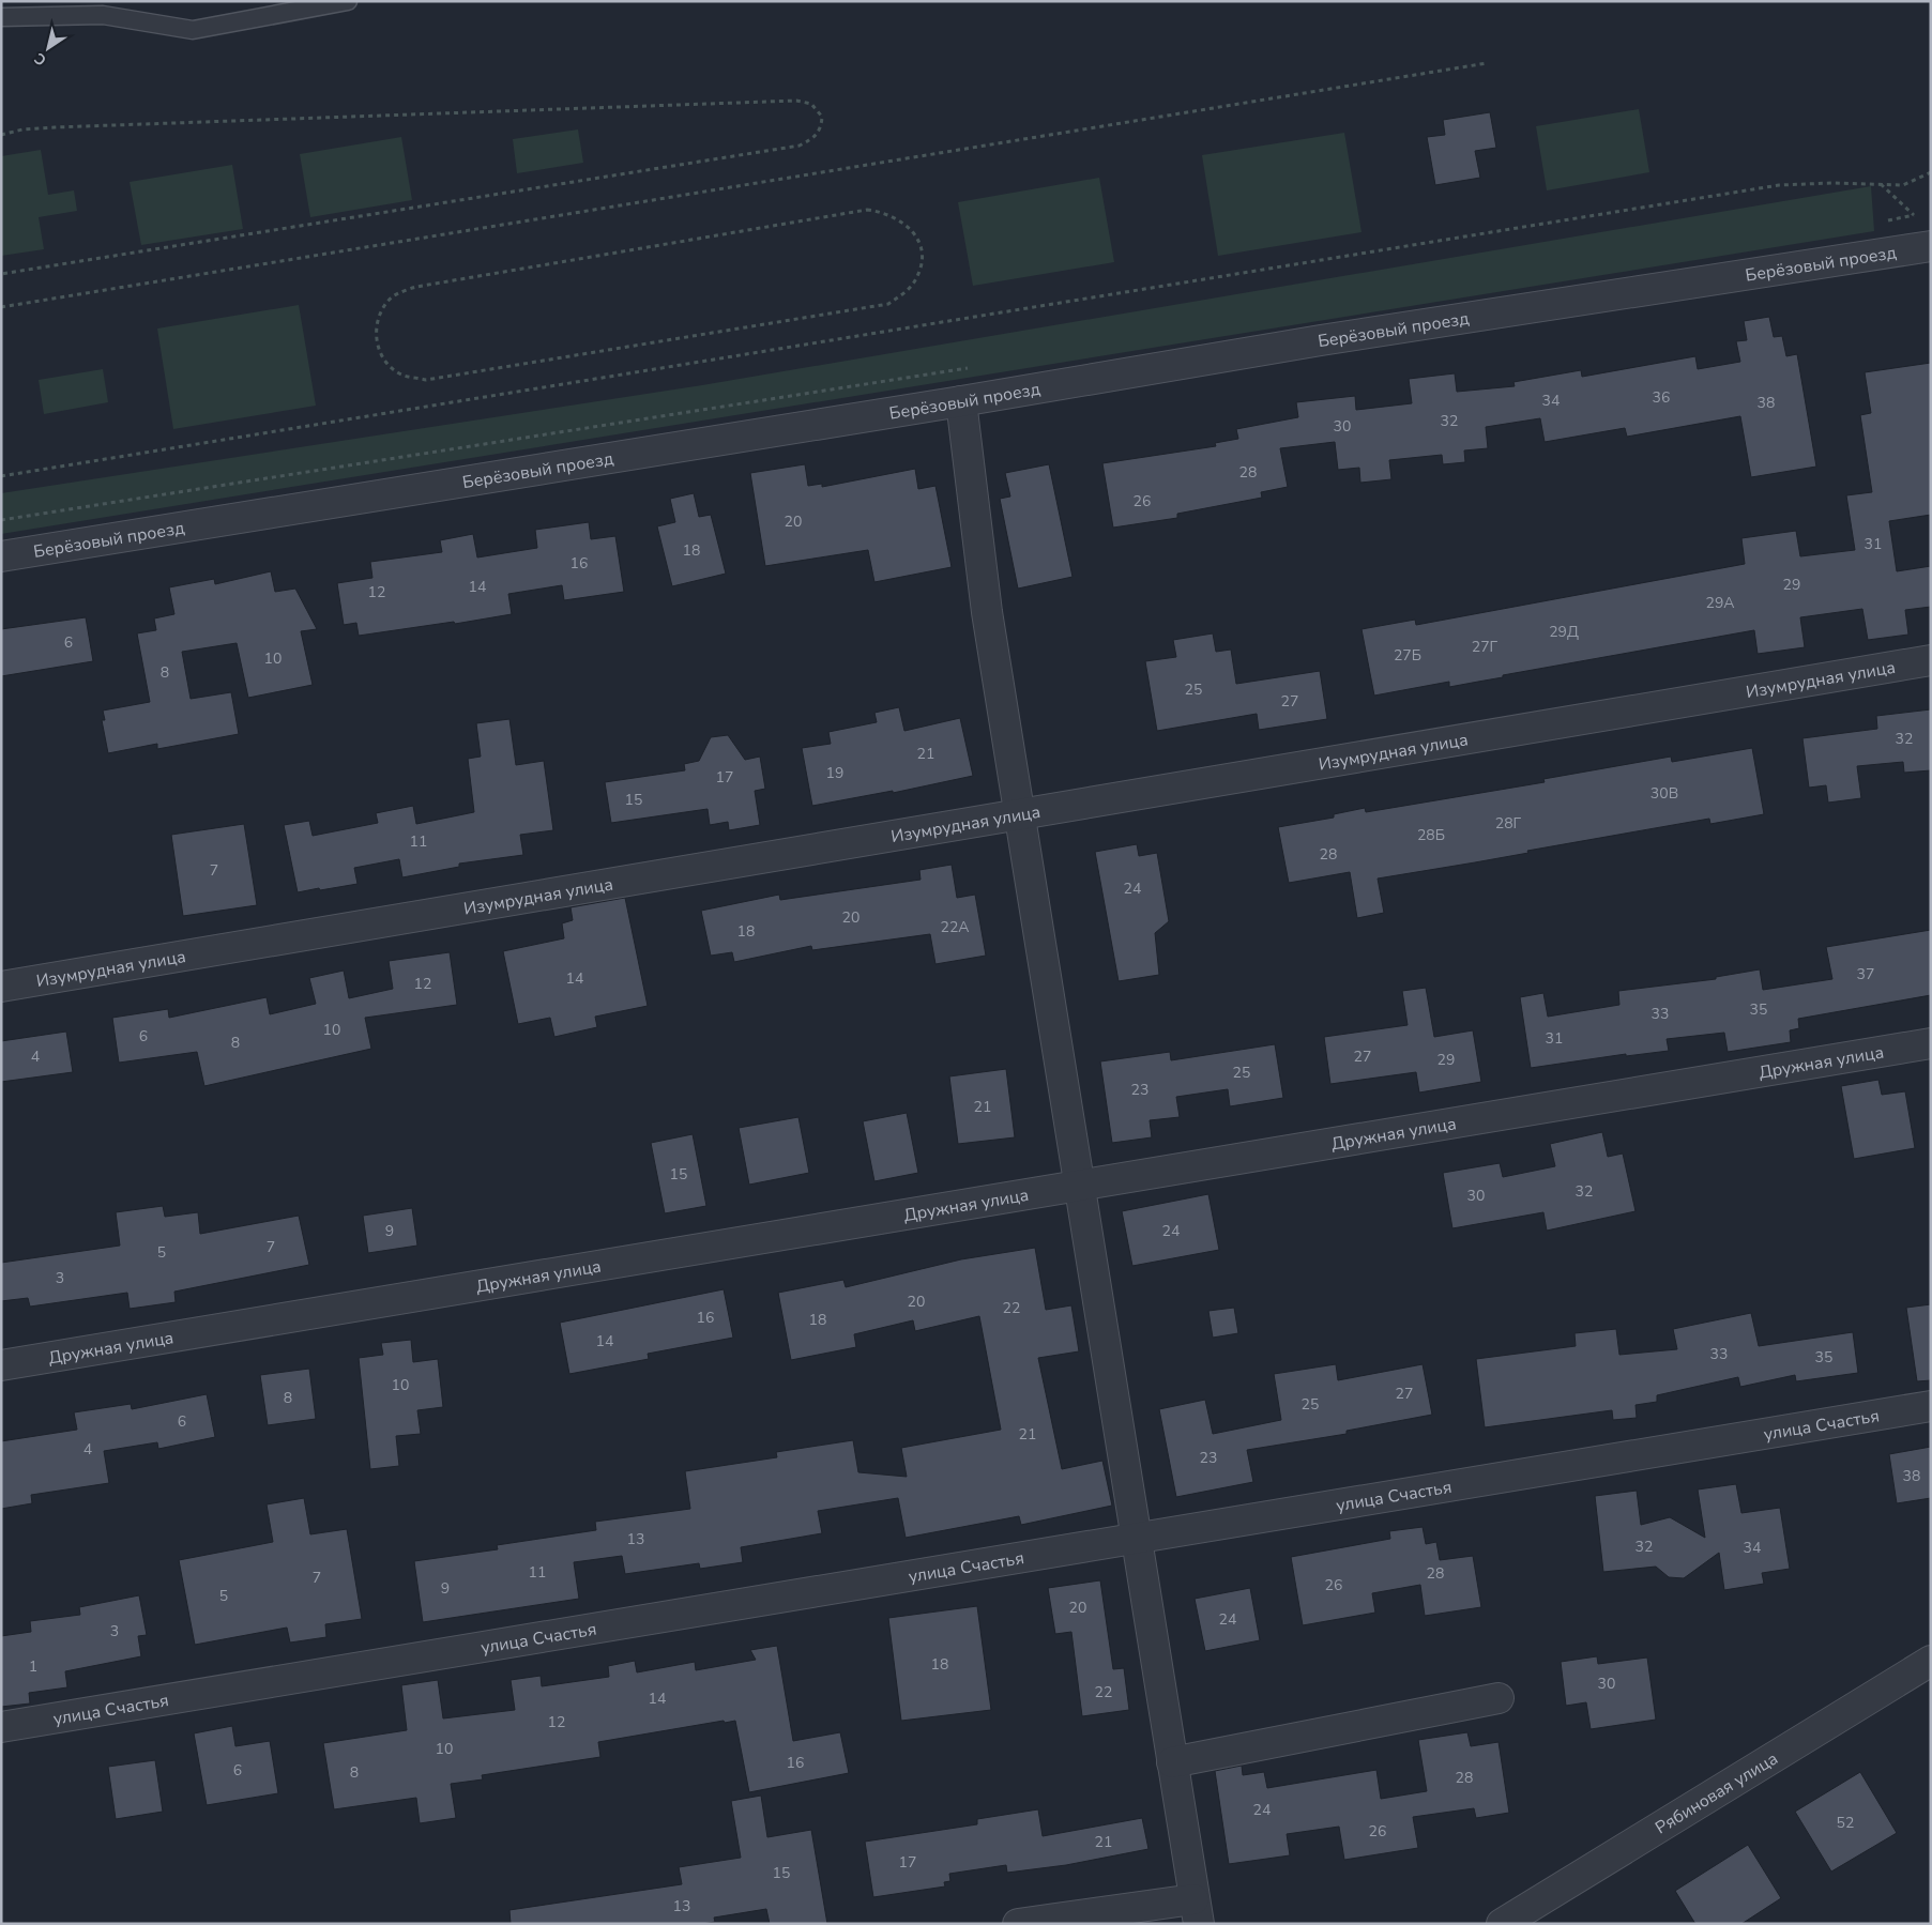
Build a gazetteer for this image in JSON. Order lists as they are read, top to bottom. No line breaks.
{"streets":{"street":["Берёзовый проезд","Изумрудная улица","Дружная улица","улица Счастья","Рябиновая улица"]},"house_numbers":["36","34","38","32","30","28","26","20","31","18","16","29","14","12","29А","29Д","6","27Г","27Б","10","8","25","27","32","21","19","17","30В","15","28Г","28Б","11","28","7","24","20","22А","18","37","14","12","35","33","10","6","31","8","4","27","29","25","23","21","15","32","30","9","24","7","5","3","20","22","16","18","14","33","35","10","27","8","25","6","21","4","23","38","13","32","34","11","28","7","26","9","5","20","24","3","18","1","30","22","14","12","10","16","6","8","28","24","52","26","21","17","15","13"],"north":"bottom left"}
